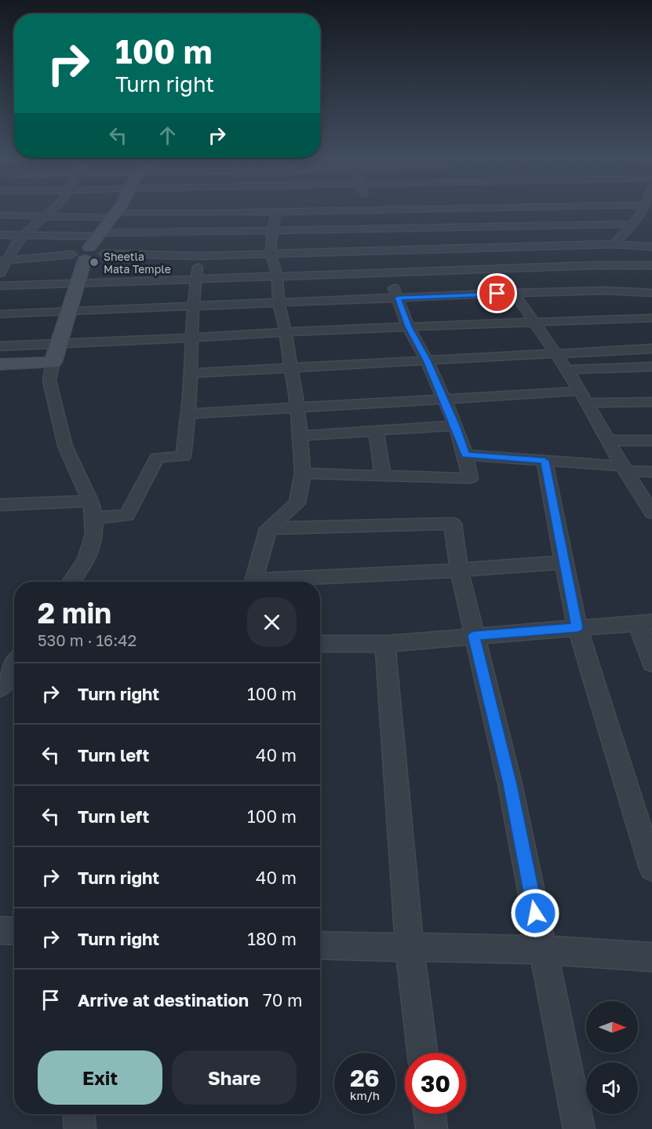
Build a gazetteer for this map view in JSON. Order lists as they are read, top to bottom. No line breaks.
{"places":["Sheetla Mata Temple"],"north":"right","page":{"turn":["100 m","Turn right"],"heading":["2 min","530 m · 16:42"],"list":[{"name":"Turn right","value":"100 m"},{"name":"Turn left","value":"40 m"},{"name":"Turn left","value":"100 m"},{"name":"Turn right","value":"40 m"},{"name":"Turn right","value":"180 m"},{"name":"Arrive at destination","value":"70 m"}],"buttons":["Exit","Share"],"speed":"26 km/h","limit":"30"}}
